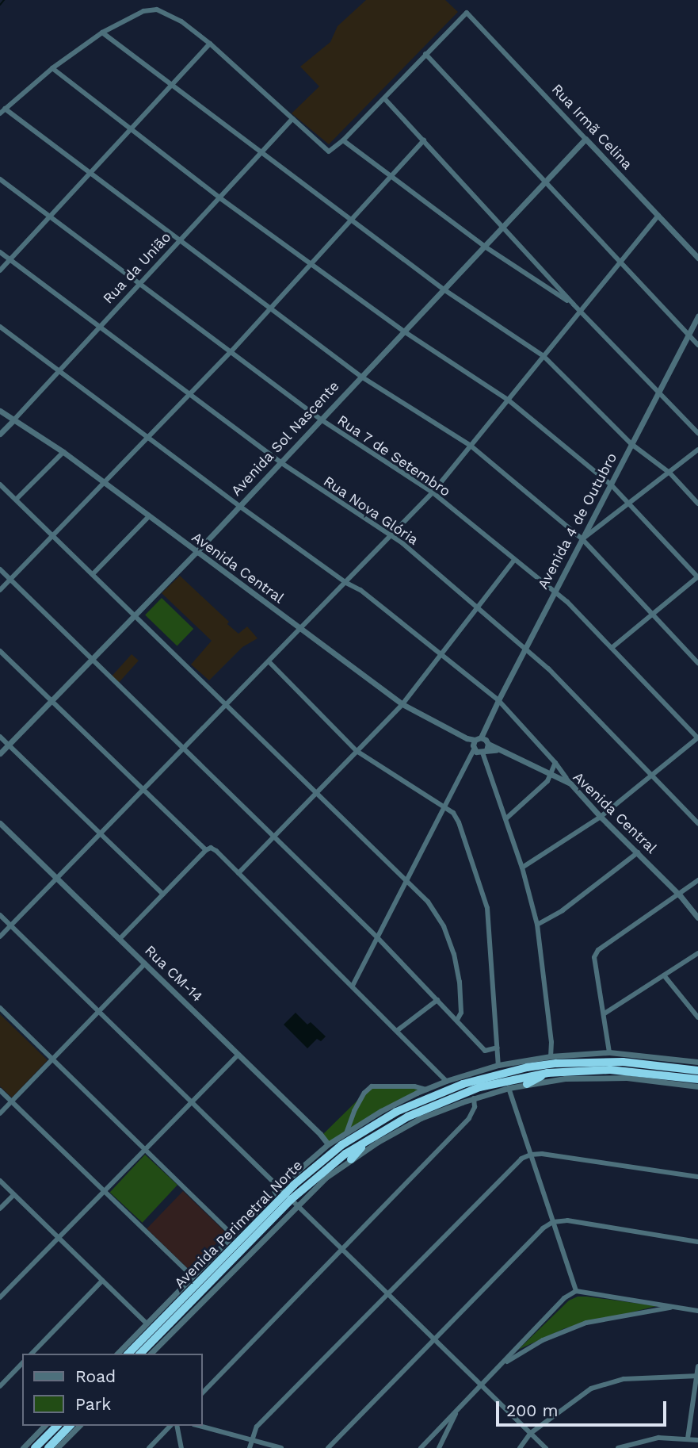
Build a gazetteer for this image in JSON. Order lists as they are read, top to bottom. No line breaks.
{"streets":{"highway":["Avenida Perimetral Norte"],"street":["Rua Irmã Celina","Rua da União","Avenida Sol Nascente","Rua 7 de Setembro","Rua Nova Glória","Avenida 4 de Outubro","Avenida Central","Rua CM-14"]},"crossings":[["Rua Irmã Celina","Avenida Sol Nascente"],["Rua da União","Rua 7 de Setembro"],["Rua da União","Rua Nova Glória"],["Rua da União","Avenida Central"],["Avenida Sol Nascente","Rua 7 de Setembro"],["Avenida Sol Nascente","Rua Nova Glória"],["Avenida Sol Nascente","Avenida Central"],["Rua 7 de Setembro","Avenida 4 de Outubro"],["Rua Nova Glória","Avenida 4 de Outubro"],["Avenida 4 de Outubro","Avenida Central"]],"legend":["Road","Park"],"scale_bar":"200 m"}
